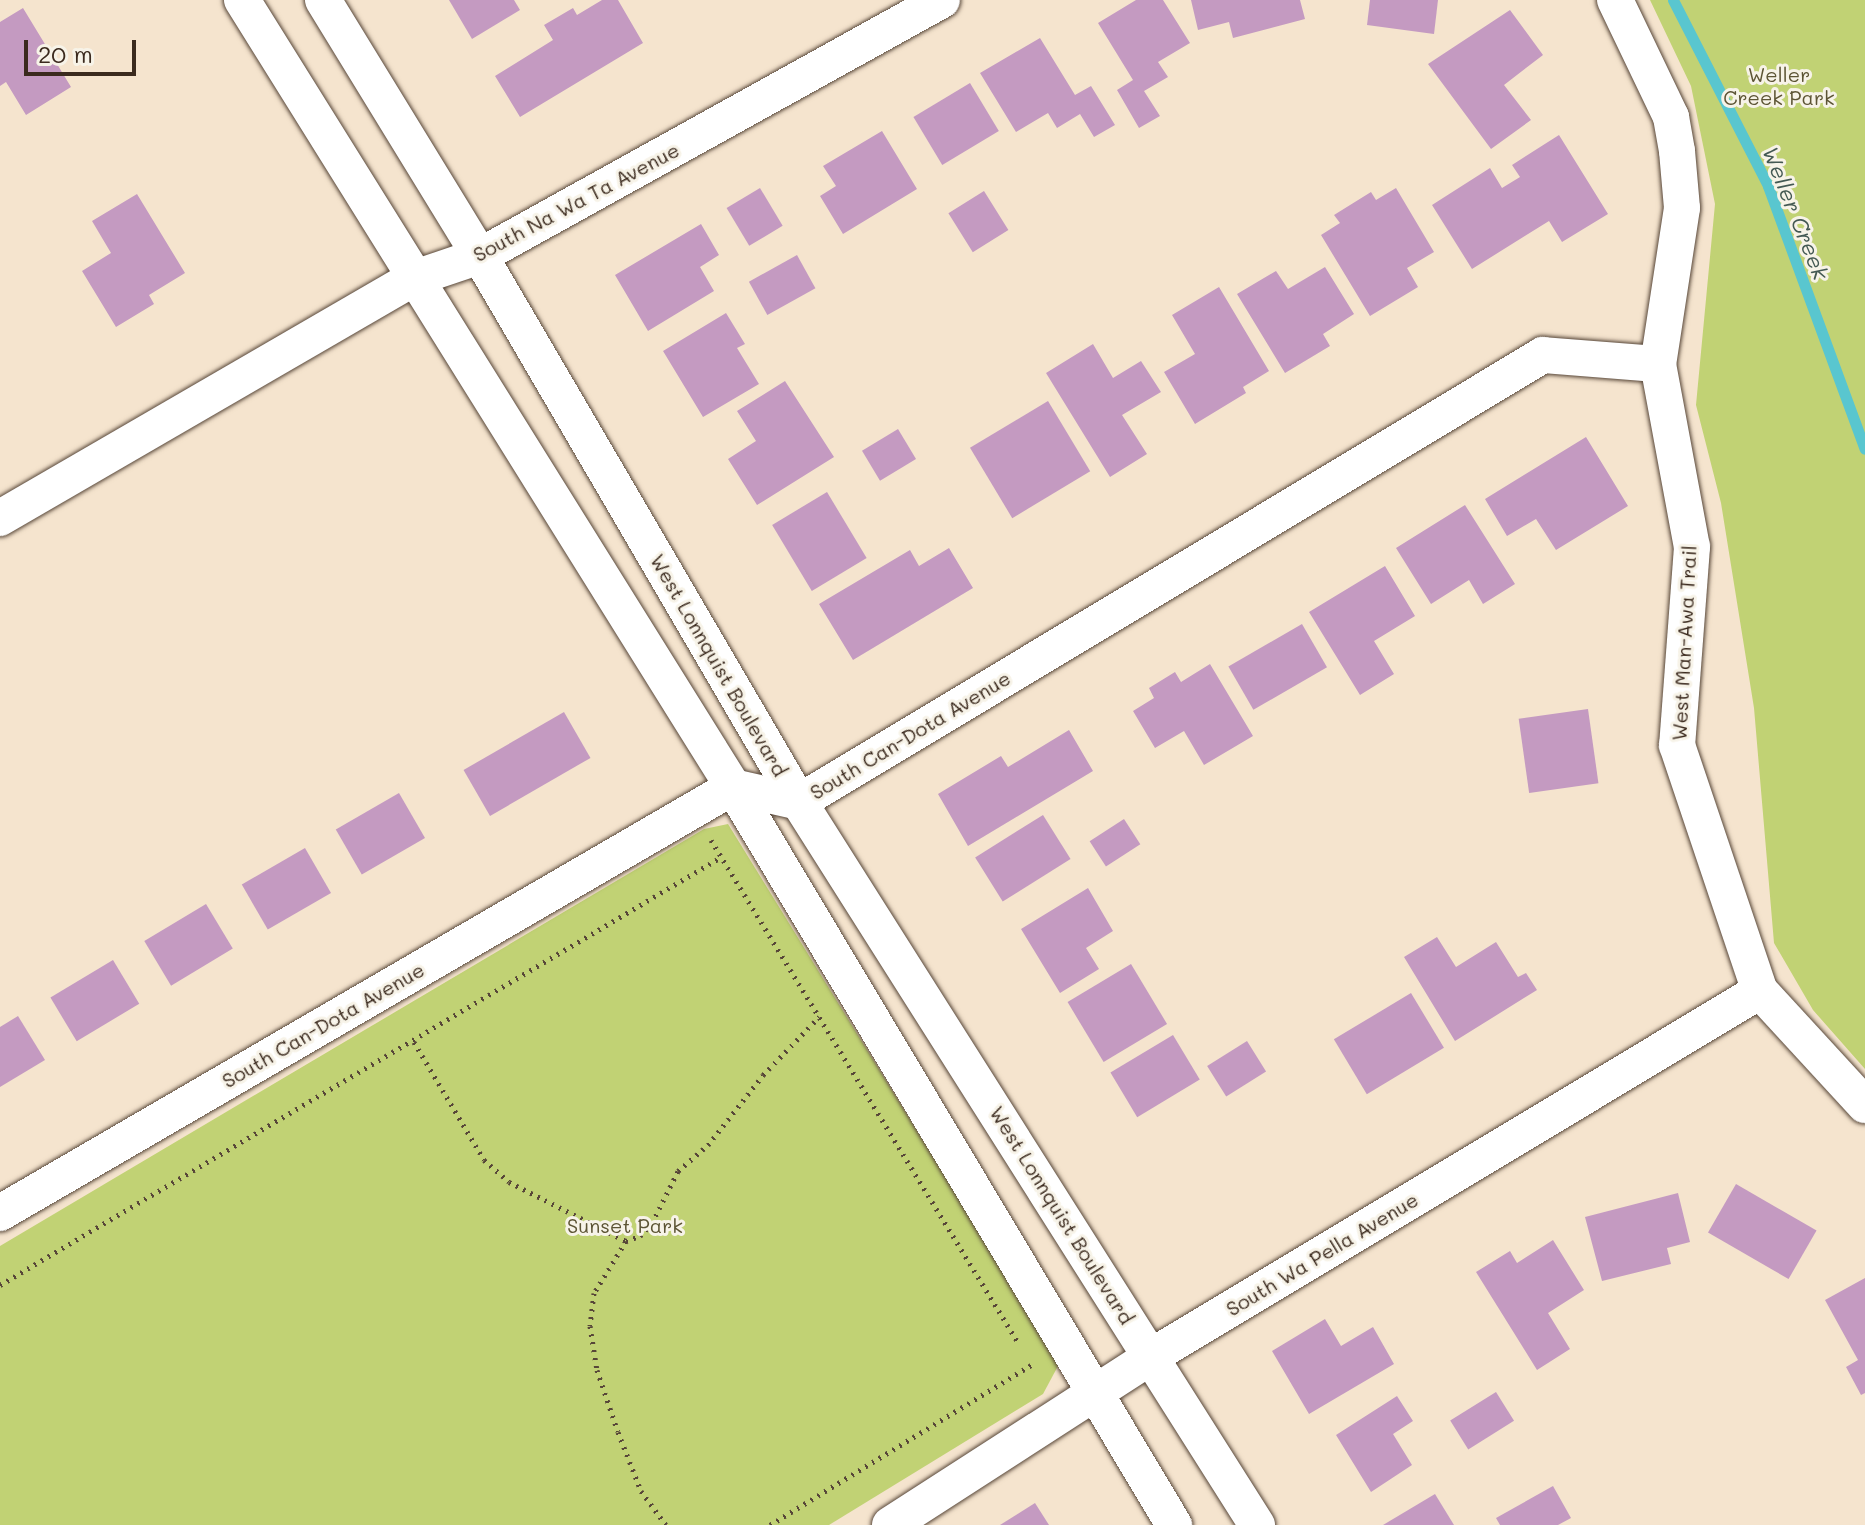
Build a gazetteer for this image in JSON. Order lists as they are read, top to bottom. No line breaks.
{"streets":{"street":["South Na Wa Ta Avenue","West Man-Awa Trail","West Lonnquist Boulevard","South Can-Dota Avenue","South Wa Pella Avenue"]},"crossings":[["South Na Wa Ta Avenue","West Lonnquist Boulevard"],["West Man-Awa Trail","South Can-Dota Avenue"],["West Man-Awa Trail","South Wa Pella Avenue"],["West Lonnquist Boulevard","South Can-Dota Avenue"],["West Lonnquist Boulevard","South Wa Pella Avenue"]],"water":["Weller Creek"],"parks":["Weller Creek Park","Sunset Park"],"scale_bar":"20 m"}
